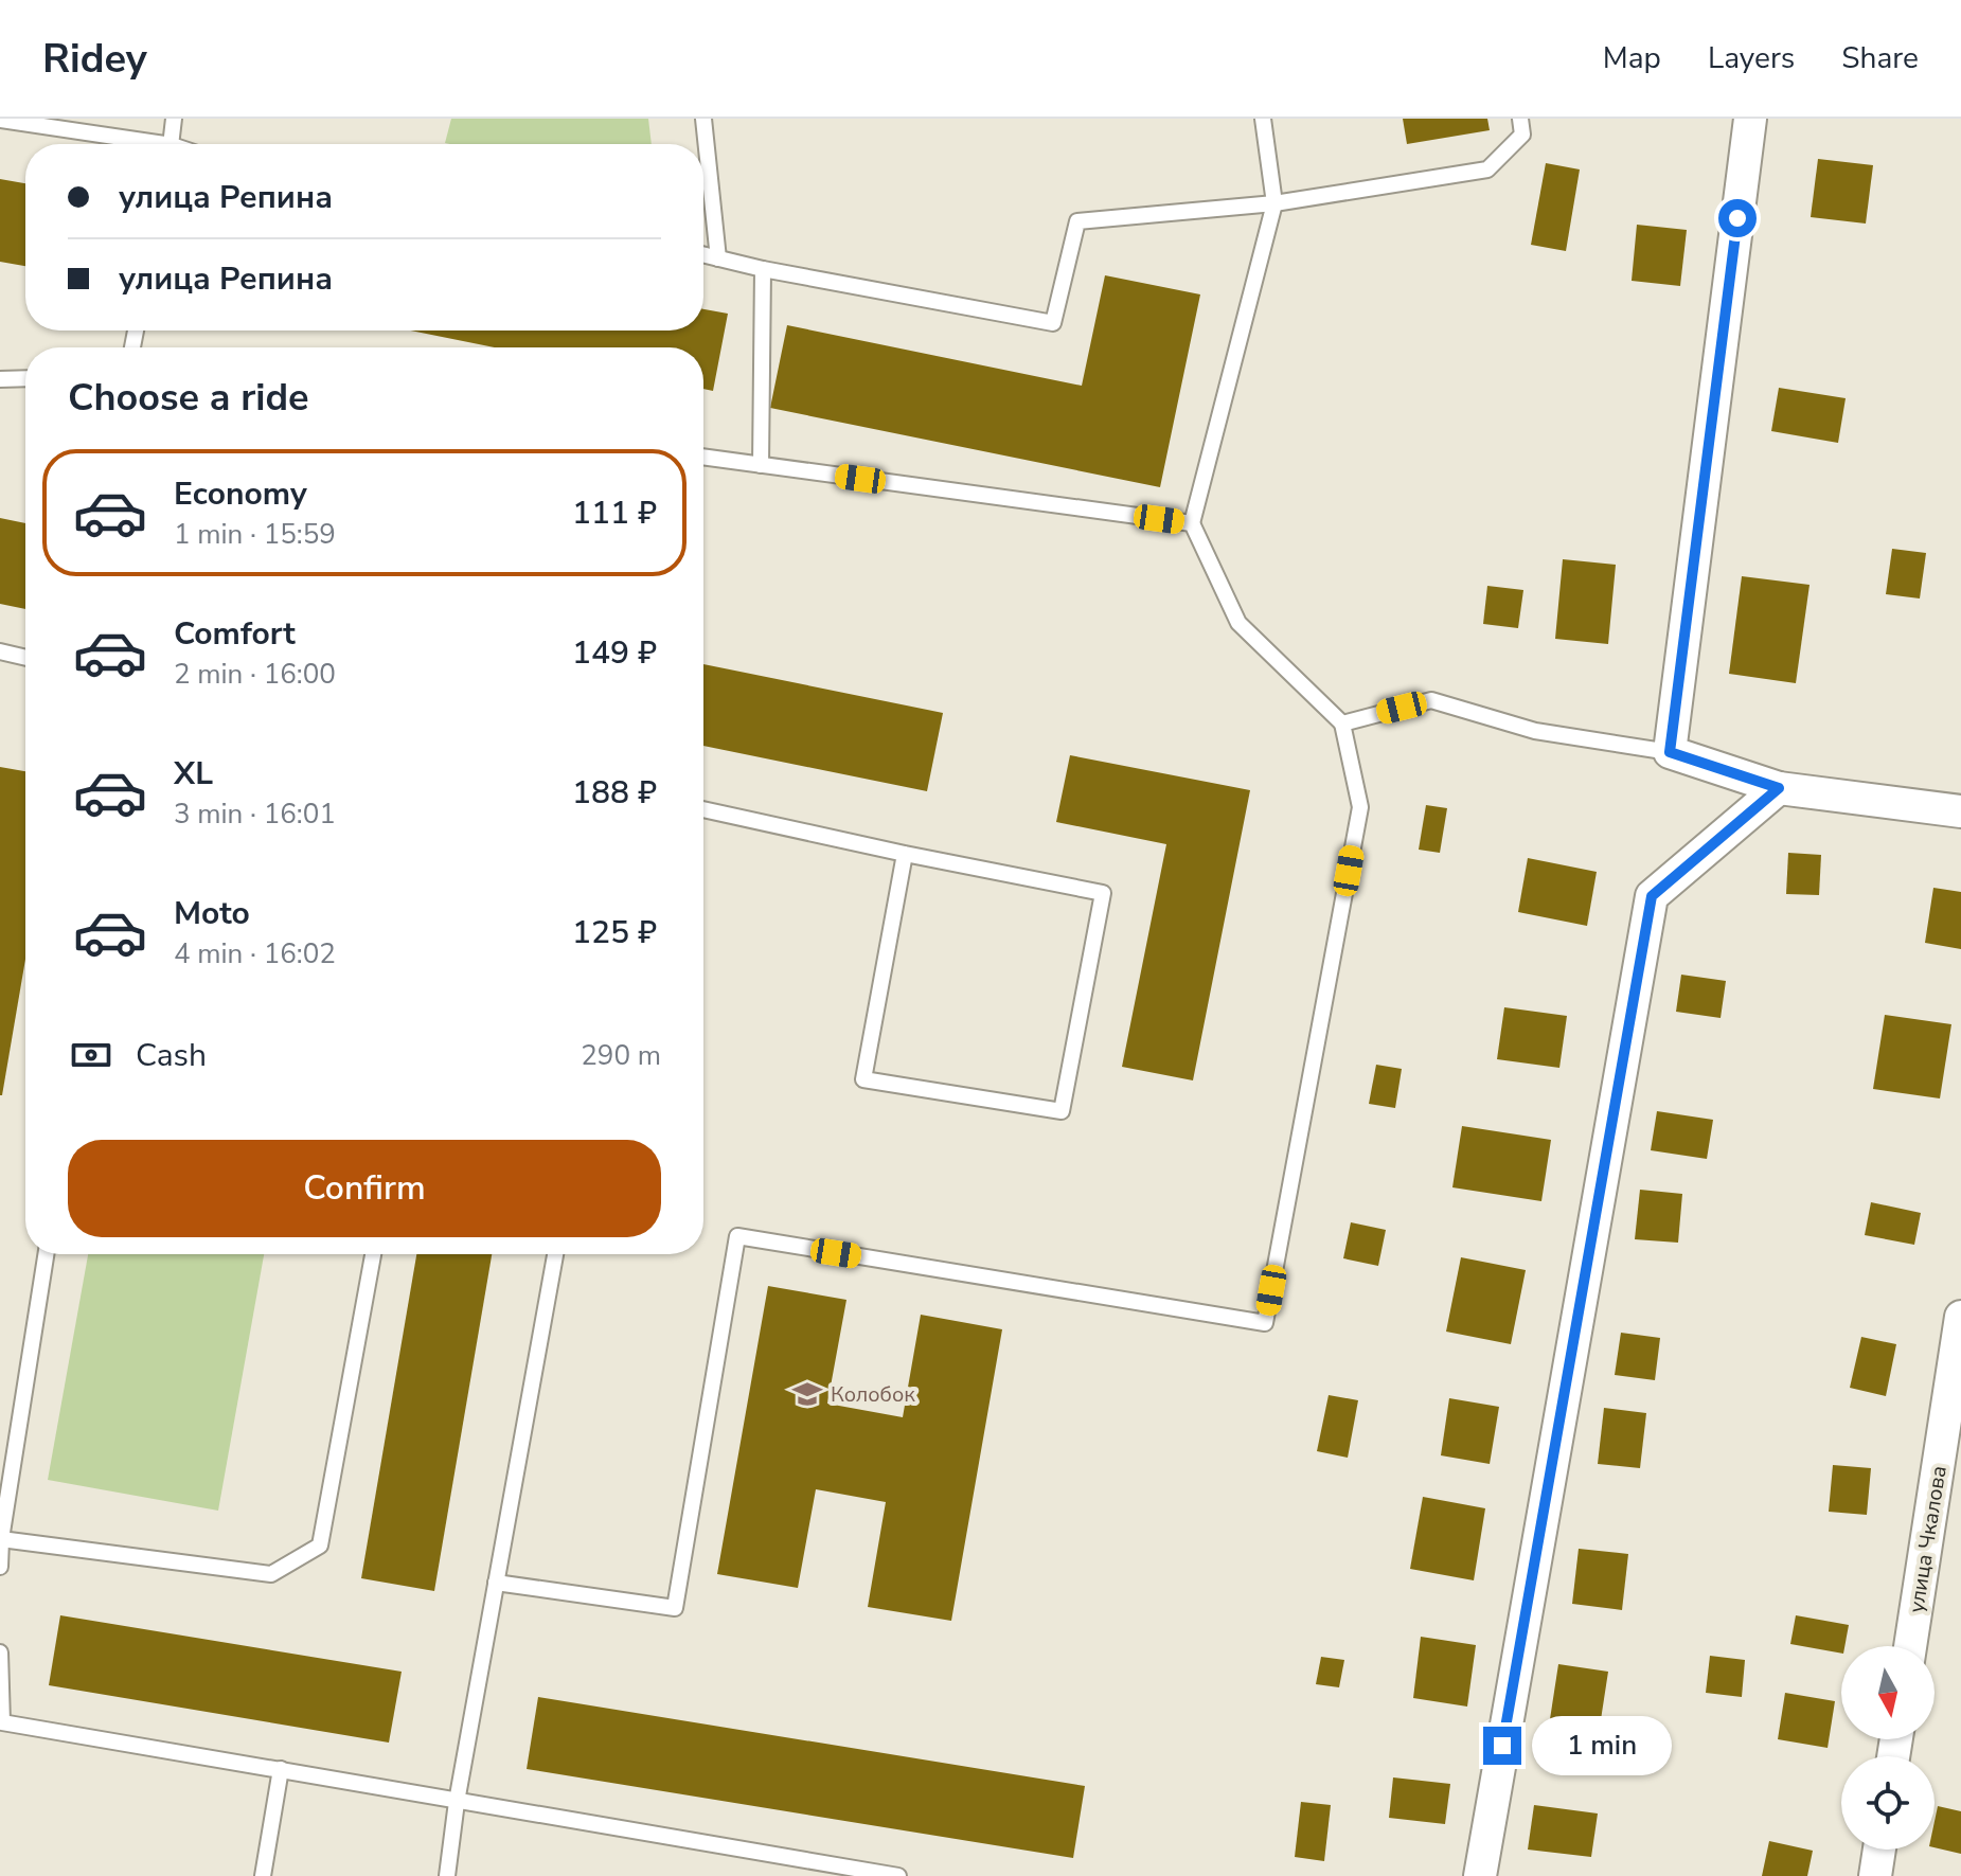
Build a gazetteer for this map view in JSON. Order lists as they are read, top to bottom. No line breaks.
{"streets":{"street":["улица Чкалова"]},"places":{"school or university":["Колобок"]},"north":"bottom","page":{"header":"Ridey","nav":["Map","Layers","Share"],"banner":["улица Репина","улица Репина"],"heading":"Choose a ride","list":[{"name":"Economy","note":"1 min · 15:59","value":"111 ₽"},{"name":"Comfort","note":"2 min · 16:00","value":"149 ₽"},{"name":"XL","note":"3 min · 16:01","value":"188 ₽"},{"name":"Moto","note":"4 min · 16:02","value":"125 ₽"}],"pay":["Cash","290 m"],"buttons":"Confirm","bubble":"1 min"}}
